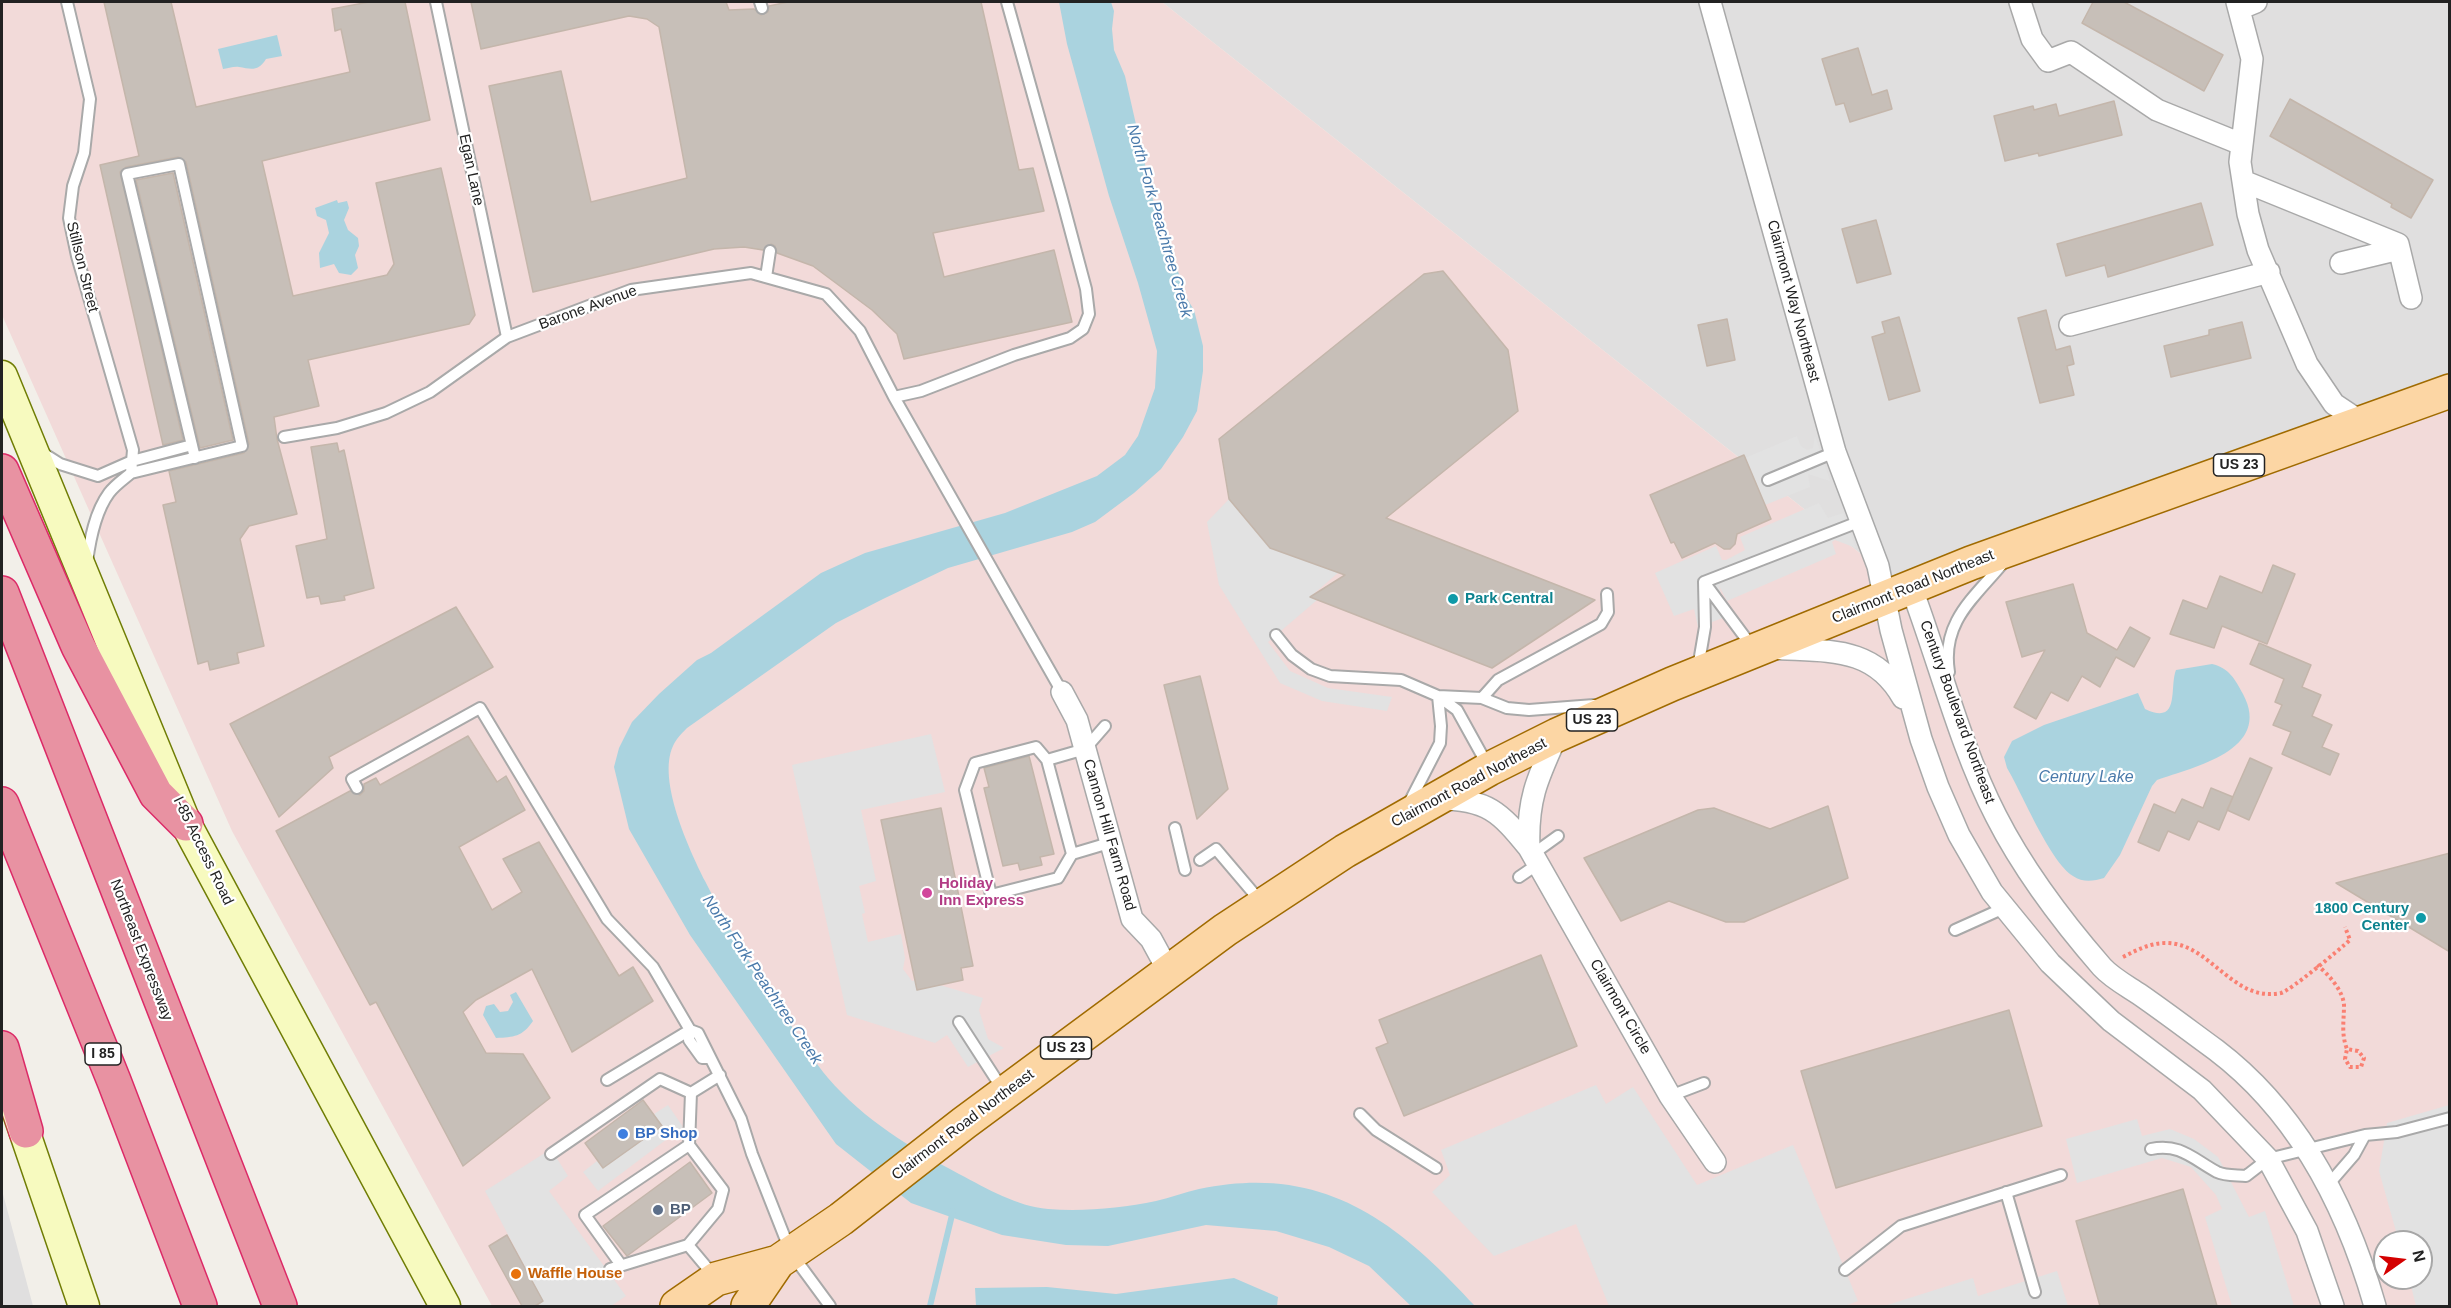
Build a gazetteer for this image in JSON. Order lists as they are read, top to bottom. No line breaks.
{"streets":{"highway":["Northeast Expressway","I 85"],"main road":["US 23","Clairmont Road Northeast","I-85 Access Road"],"street":["Clairmont Way Northeast","Century Boulevard Northeast","Cannon Hill Farm Road","Clairmont Circle"],"lane":["Egan Lane","Stillson Street","Barone Avenue"]},"crossings":[["Egan Lane","Barone Avenue"],["Clairmont Way Northeast","Clairmont Road Northeast"],["Clairmont Way Northeast","Century Boulevard Northeast"],["Barone Avenue","Cannon Hill Farm Road"],["Clairmont Road Northeast","Century Boulevard Northeast"],["Clairmont Road Northeast","Cannon Hill Farm Road"],["Clairmont Road Northeast","Clairmont Circle"]],"water":["North Fork Peachtree Creek","Century Lake"],"places":["Park Central","Holiday Inn Express","1800 Century Center","BP Shop","BP","Waffle House"],"north":"right"}
